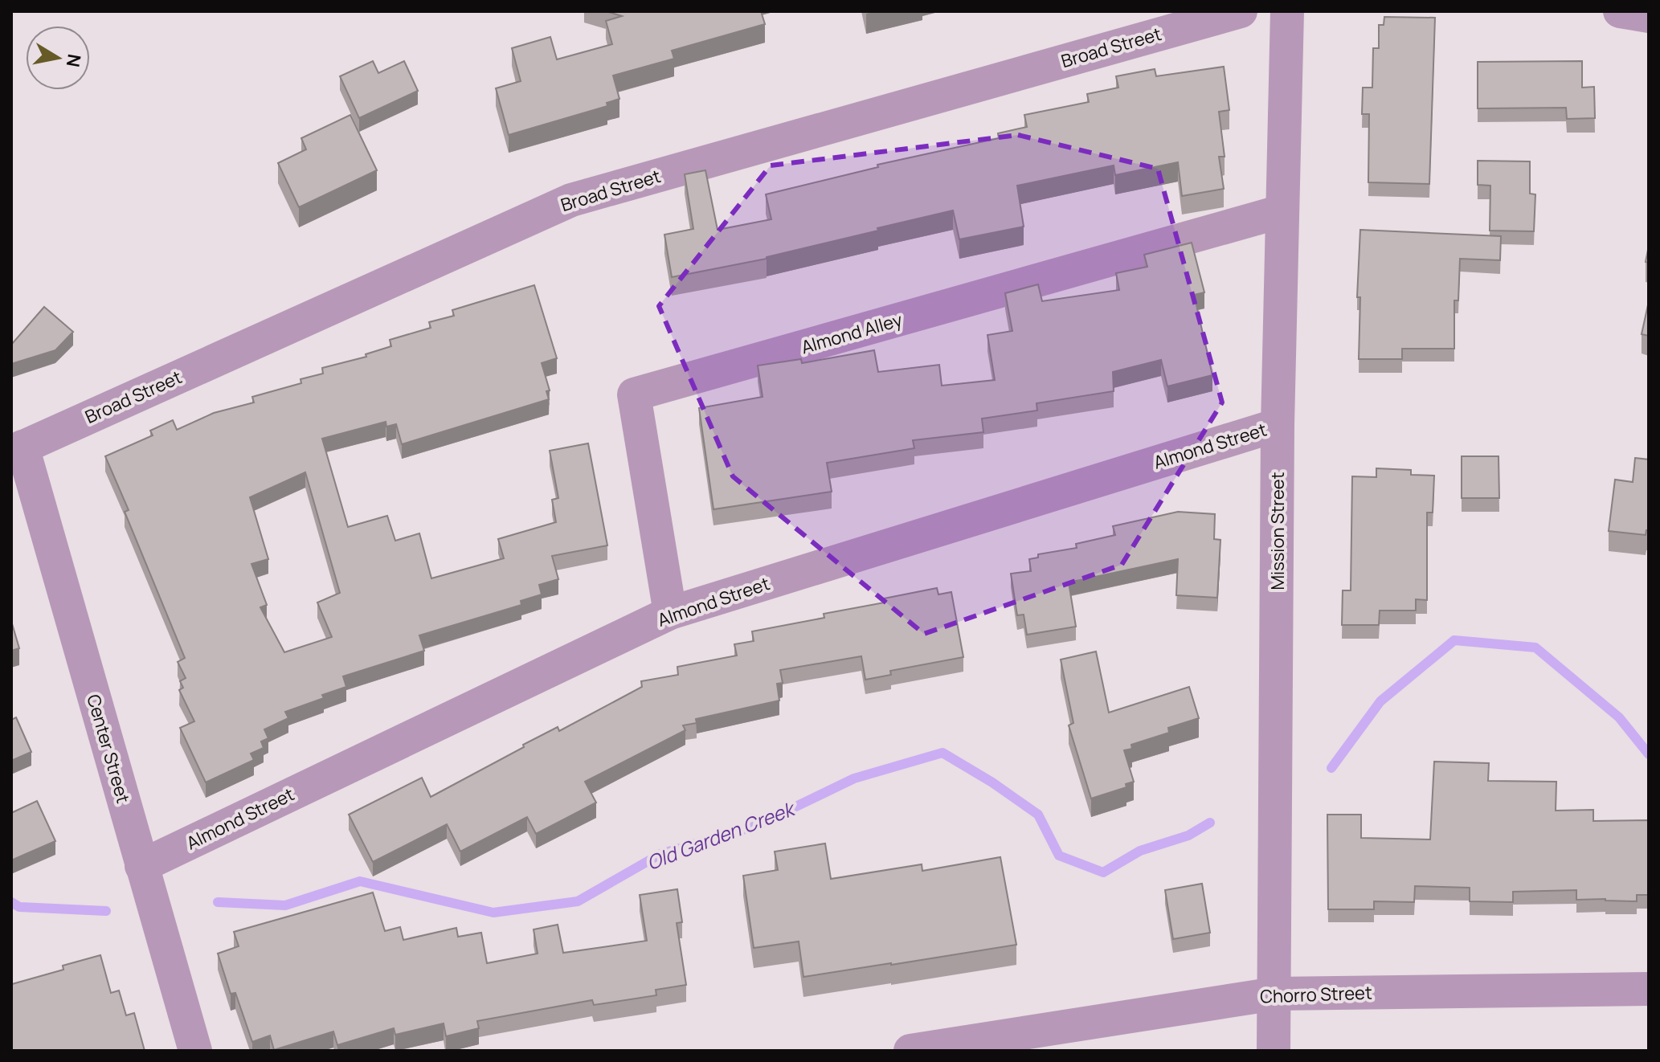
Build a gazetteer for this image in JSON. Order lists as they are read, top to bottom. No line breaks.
{"streets":{"street":["Broad Street","Almond Alley","Almond Street","Mission Street","Center Street","Chorro Street"]},"crossings":[["Broad Street","Center Street"],["Almond Alley","Almond Street"],["Almond Alley","Mission Street"],["Almond Street","Mission Street"],["Almond Street","Center Street"],["Mission Street","Chorro Street"]],"water":["Old Garden Creek"],"north":"right"}
